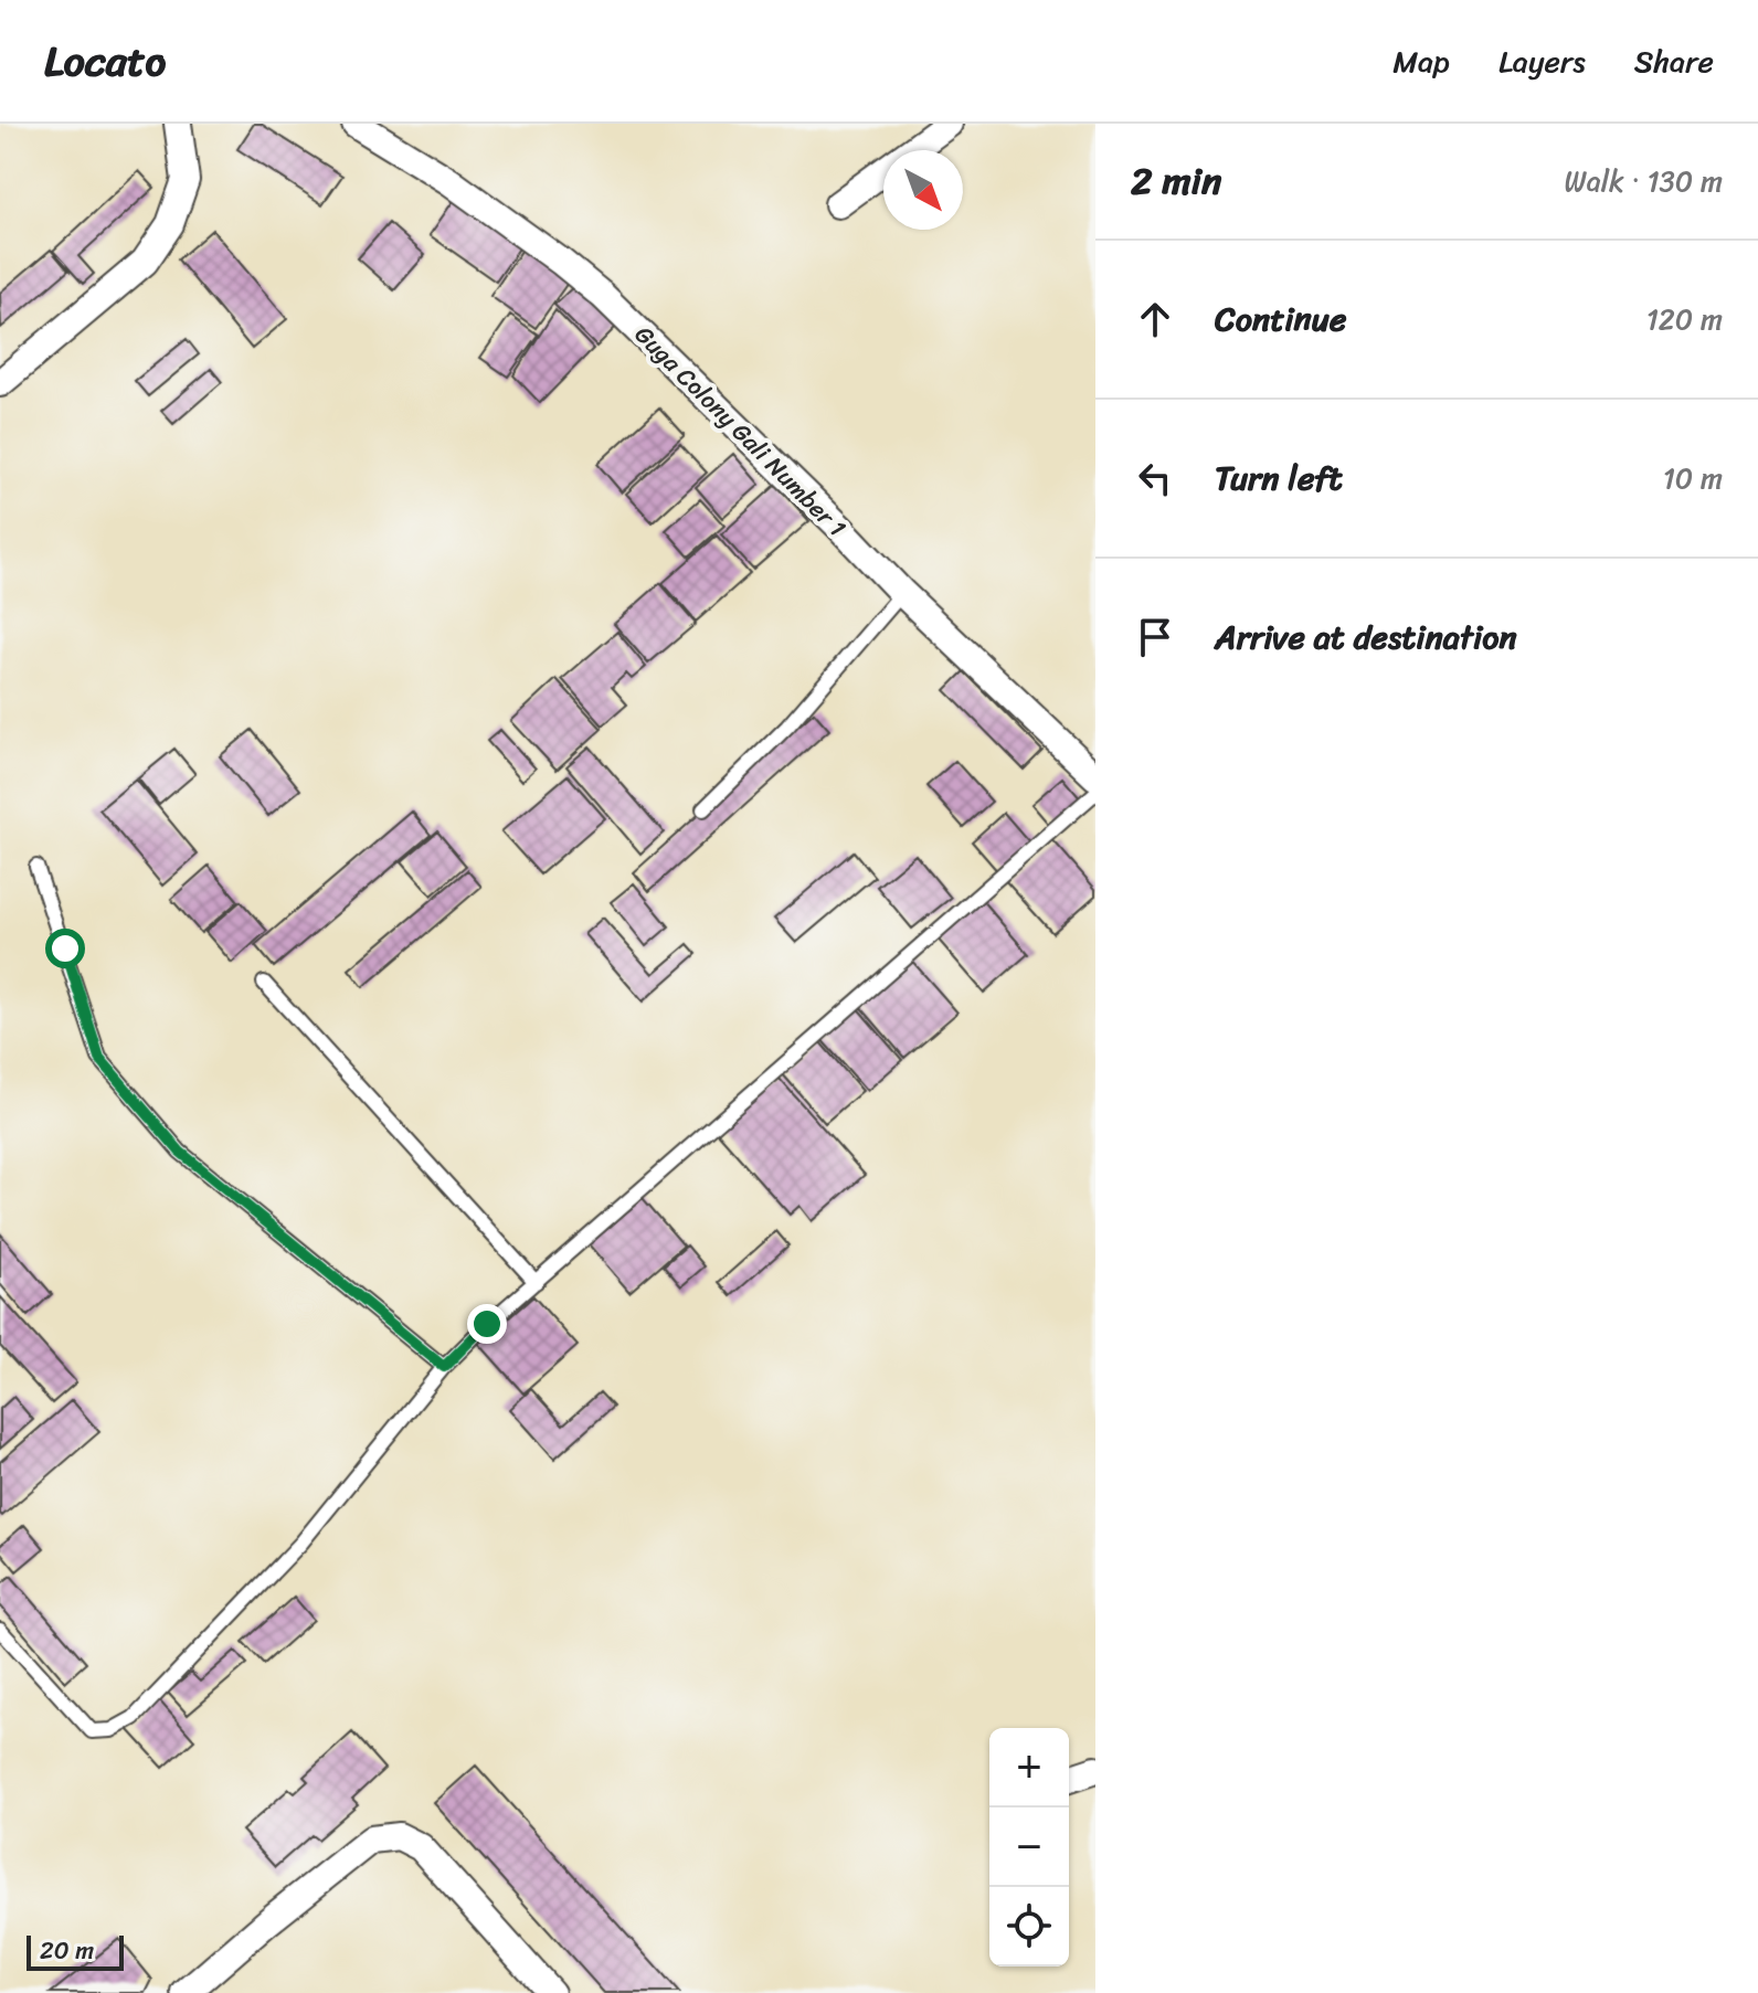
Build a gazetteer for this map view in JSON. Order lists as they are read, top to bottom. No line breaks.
{"streets":{"street":["Guga Colony Gali Number 1"]},"scale_bar":"20 m","north":"bottom right","page":{"header":"Locato","nav":["Map","Layers","Share"],"heading":["2 min","Walk · 130 m"],"list":[["Continue","120 m"],["Turn left","10 m"],"Arrive at destination"],"map_buttons":["+","−"],"scale":"20 m"}}
